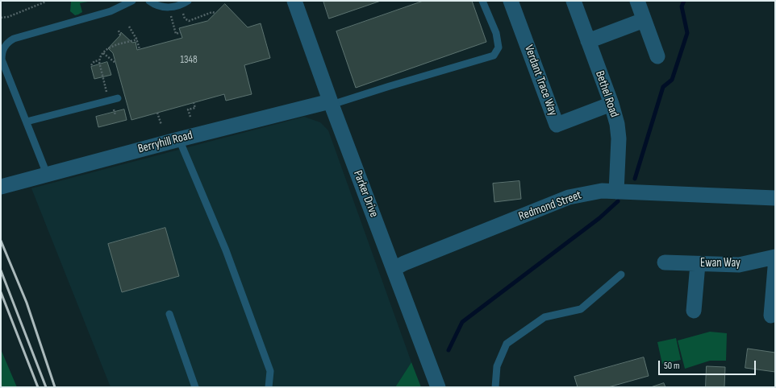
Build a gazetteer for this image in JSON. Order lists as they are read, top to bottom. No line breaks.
{"streets":{"street":["Verdant Trace Way","Bethel Road","Berryhill Road","Parker Drive","Redmond Street","Ewan Way"]},"crossings":[["Verdant Trace Way","Bethel Road"],["Bethel Road","Redmond Street"],["Berryhill Road","Parker Drive"],["Parker Drive","Redmond Street"]],"house_numbers":["1348"],"scale_bar":"50 m"}
